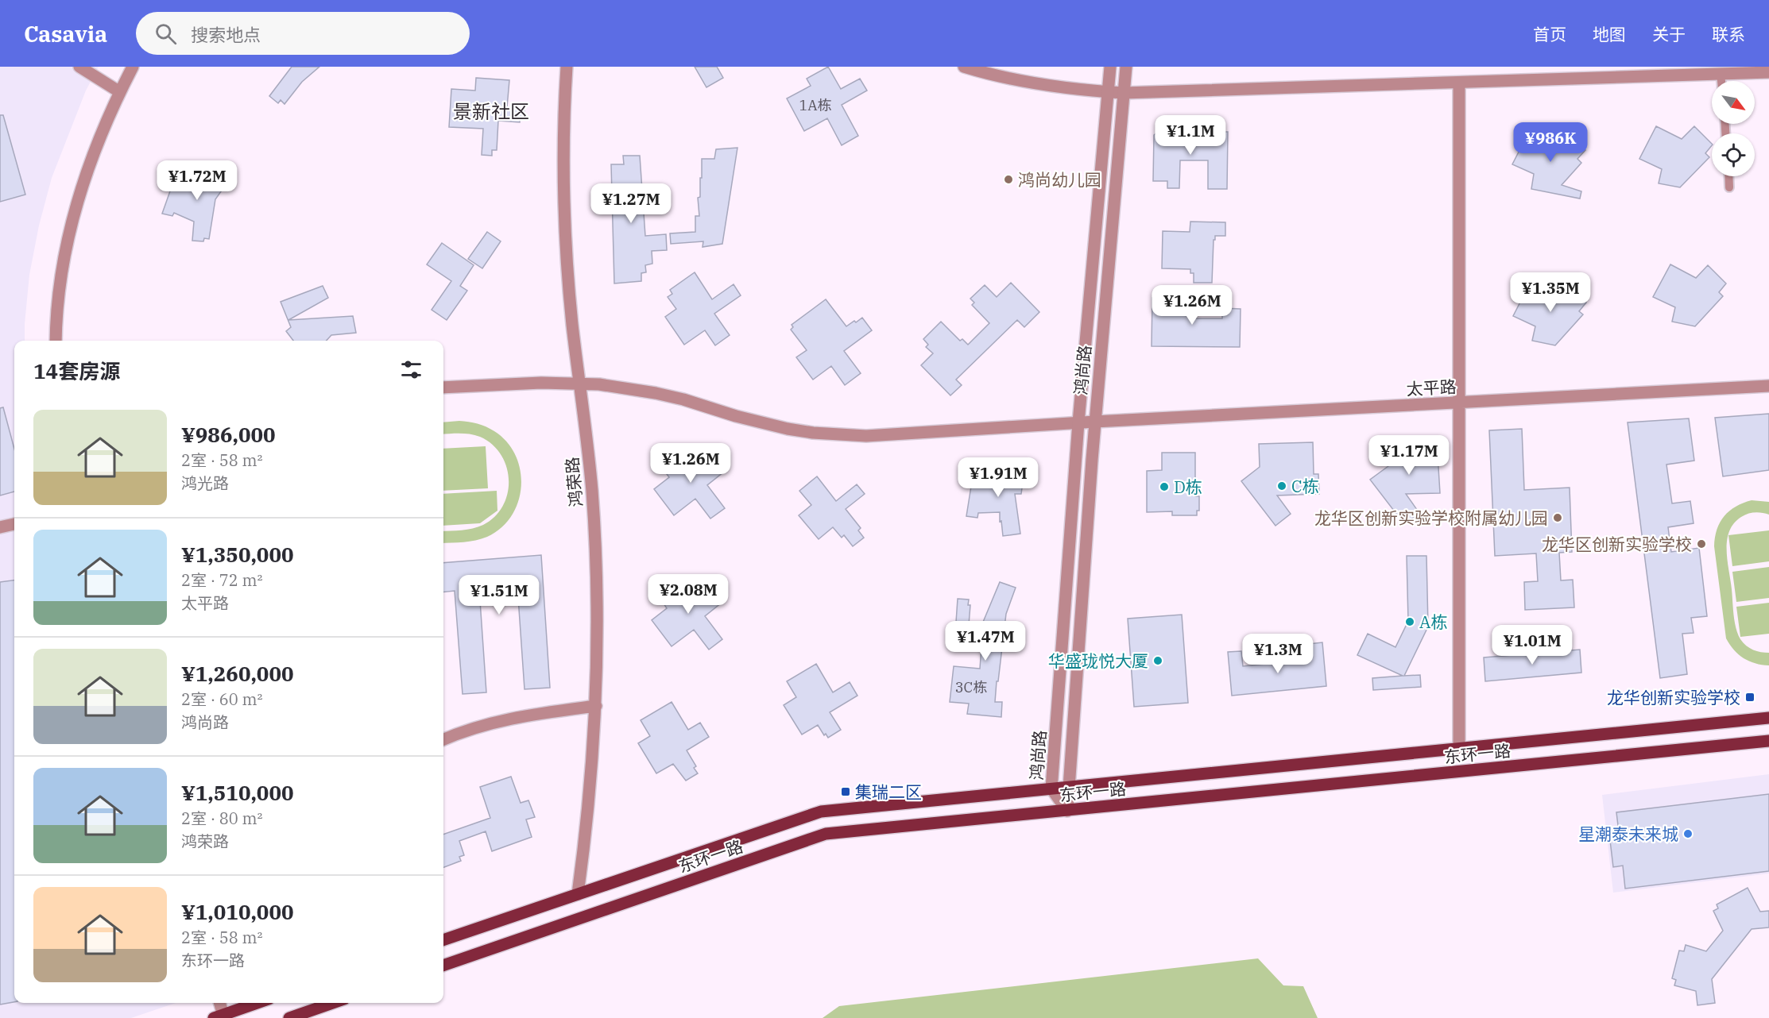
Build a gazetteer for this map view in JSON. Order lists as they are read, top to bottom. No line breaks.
{"streets":{"main road":["东环一路"],"street":["鸿尚路","太平路","鸿荣路"]},"crossings":[["鸿尚路","太平路"],["鸿尚路","东环一路"],["太平路","鸿荣路"],["鸿荣路","东环一路"]],"districts":["景新社区"],"places":{"other":["鸿尚幼儿园","C栋","D栋","龙华区创新实验学校附属幼儿园","龙华区创新实验学校","A栋","华盛珑悦大厦","星潮泰未来城"],"transit":["龙华创新实验学校","集瑞二区"]},"house_numbers":["1A栋","3C栋"],"north":"bottom right","page":{"header":"Casavia","search":"搜索地点","nav":["首页","地图","关于","联系"],"price":["¥1.1M","¥986K","¥1.72M","¥1.27M","¥1.35M","¥1.26M","¥1.17M","¥1.26M","¥1.91M","¥2.08M","¥1.51M","¥1.47M","¥1.01M","¥1.3M"],"heading":"14套房源","list":[{"name":"¥986,000","note":"2室 · 58 m² · 鸿光路"},{"name":"¥1,350,000","note":"2室 · 72 m² · 太平路"},{"name":"¥1,260,000","note":"2室 · 60 m² · 鸿尚路"},{"name":"¥1,510,000","note":"2室 · 80 m² · 鸿荣路"},{"name":"¥1,010,000","note":"2室 · 58 m² · 东环一路"}]}}
